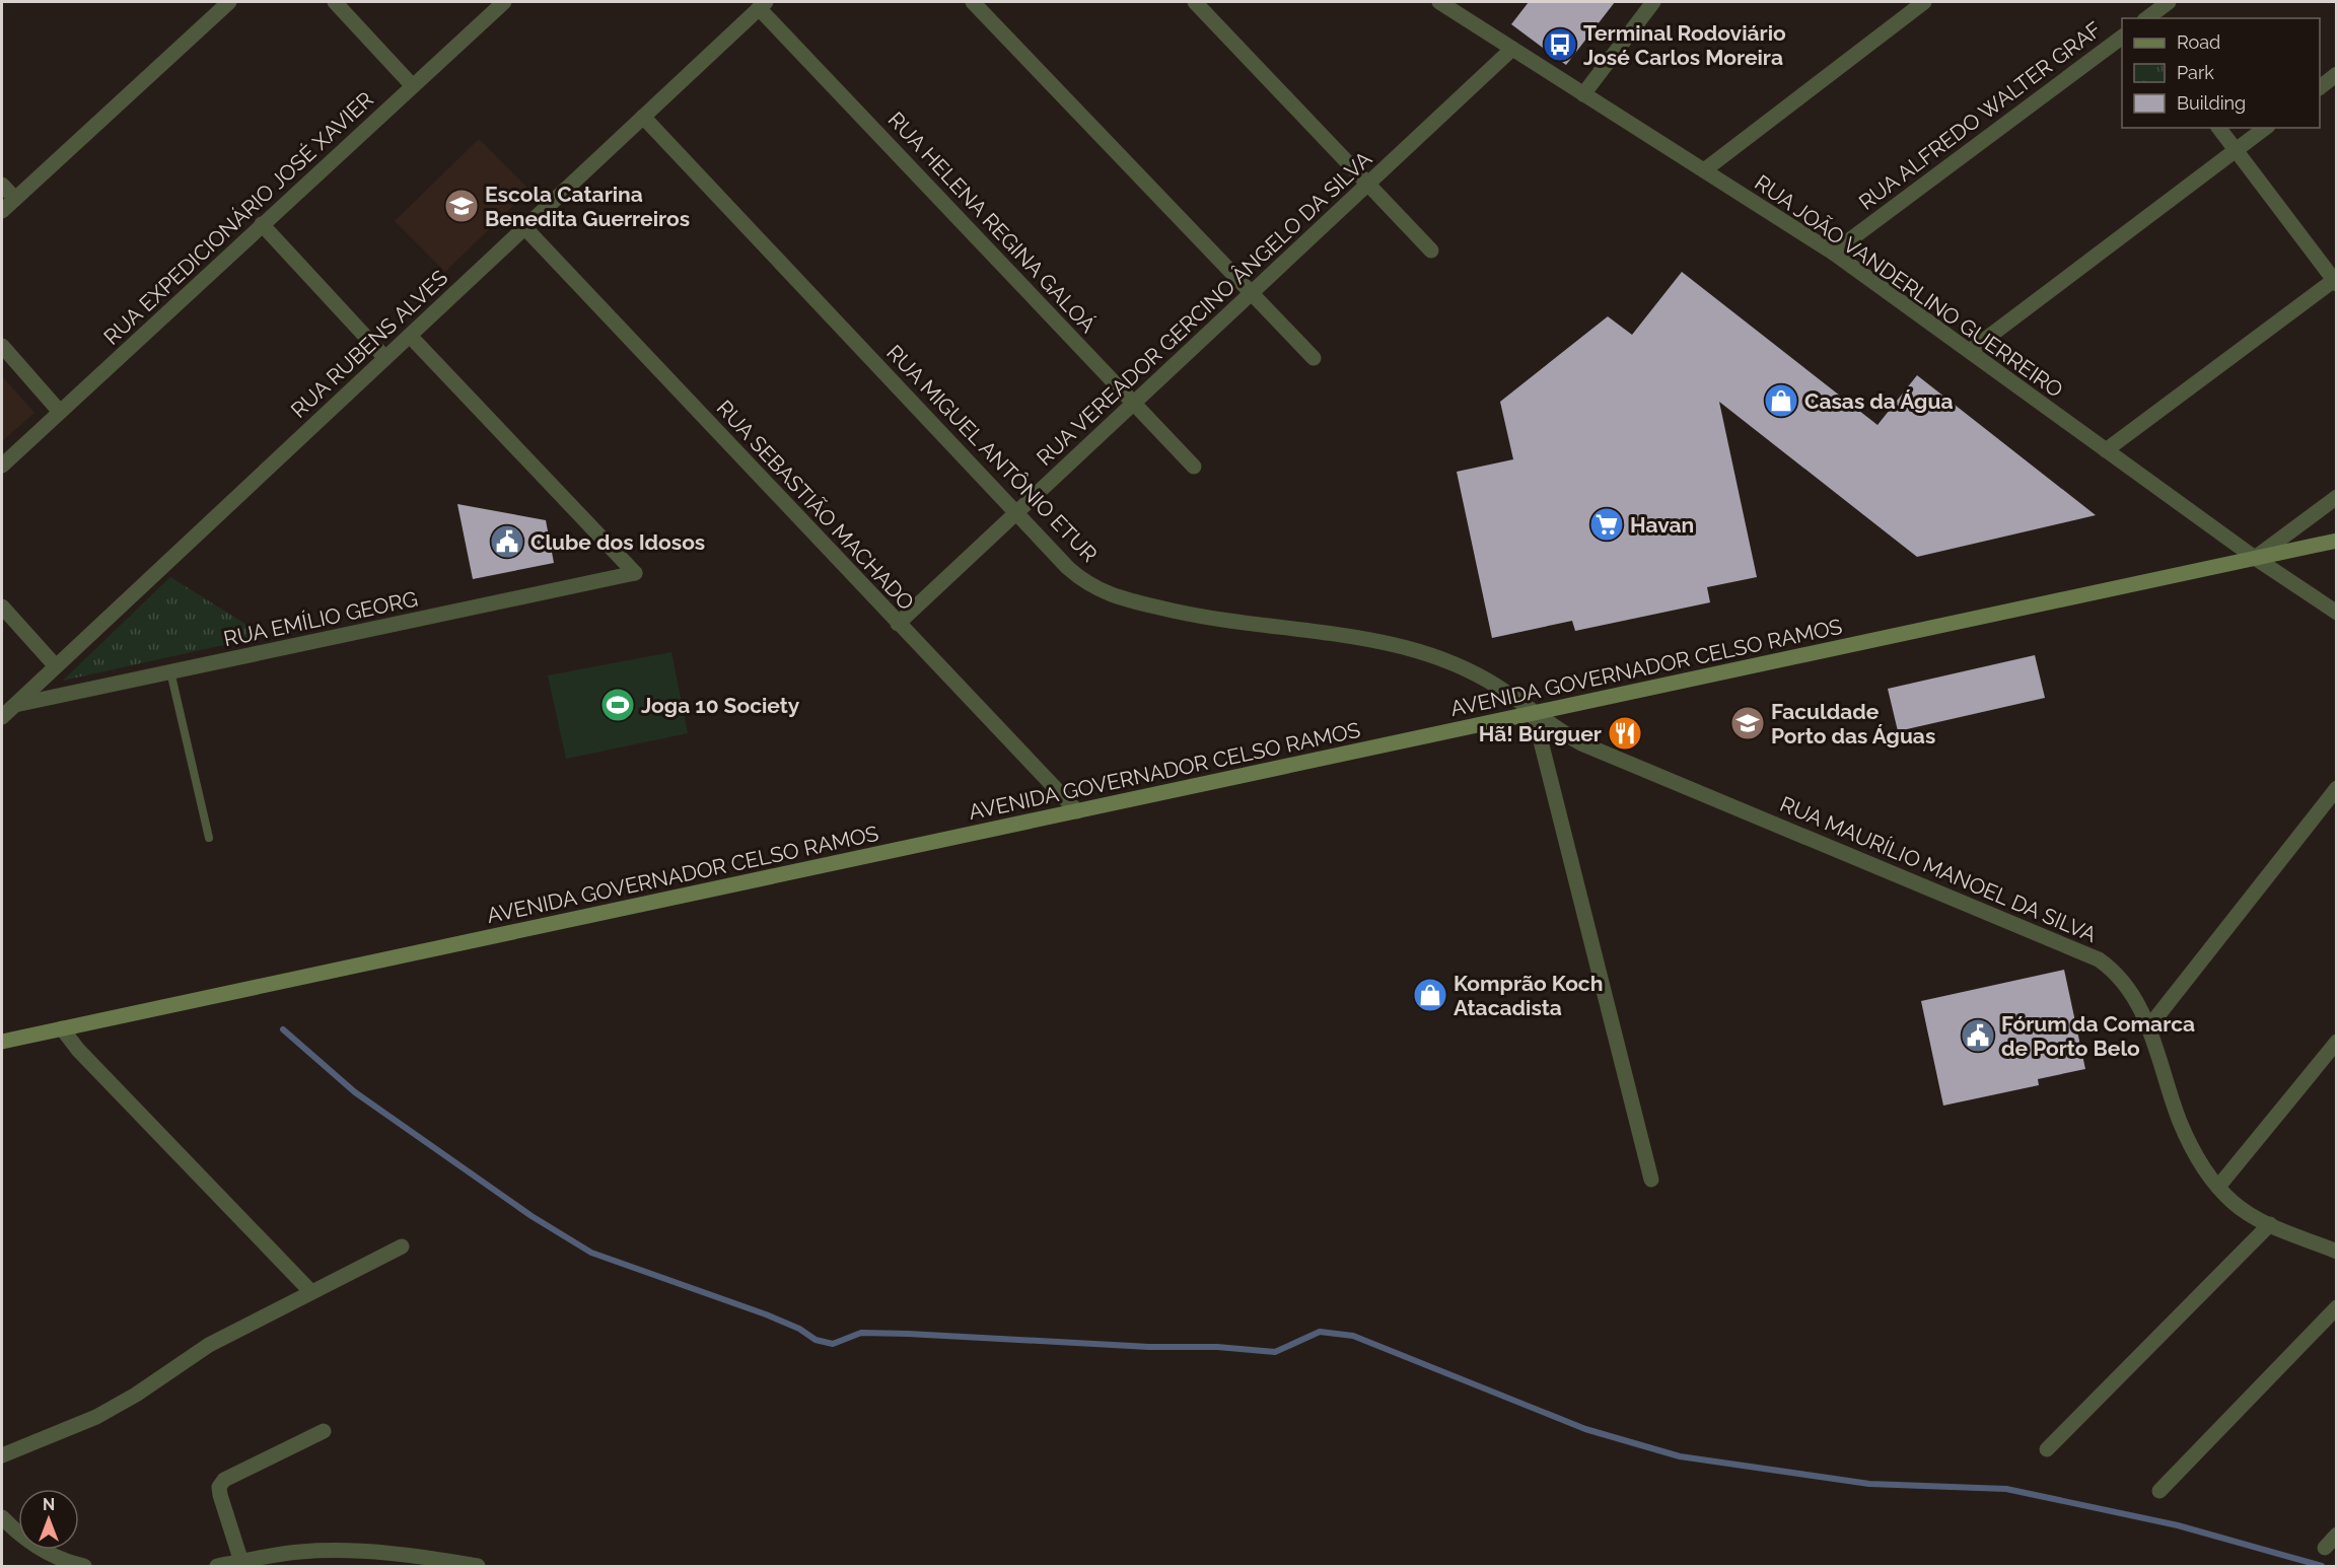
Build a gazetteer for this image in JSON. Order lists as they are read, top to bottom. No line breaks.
{"streets":{"main road":["AVENIDA GOVERNADOR CELSO RAMOS"],"street":["RUA ALFREDO WALTER GRAF","RUA EXPEDICIONÁRIO JOSÉ XAVIER","RUA HELENA REGINA GALOÁ","RUA JOÃO VANDERLINO GUERREIRO","RUA VEREADOR GERCINO ÂNGELO DA SILVA","RUA RUBENS ALVES","RUA MIGUEL ANTÔNIO ETUR","RUA SEBASTIÃO MACHADO","RUA EMÍLIO GEORG","RUA MAURÍLIO MANOEL DA SILVA"]},"crossings":[["RUA ALFREDO WALTER GRAF","RUA JOÃO VANDERLINO GUERREIRO"],["RUA HELENA REGINA GALOÁ","RUA VEREADOR GERCINO ÂNGELO DA SILVA"],["RUA HELENA REGINA GALOÁ","RUA RUBENS ALVES"],["RUA JOÃO VANDERLINO GUERREIRO","RUA VEREADOR GERCINO ÂNGELO DA SILVA"],["RUA JOÃO VANDERLINO GUERREIRO","AVENIDA GOVERNADOR CELSO RAMOS"],["RUA VEREADOR GERCINO ÂNGELO DA SILVA","RUA MIGUEL ANTÔNIO ETUR"],["RUA VEREADOR GERCINO ÂNGELO DA SILVA","RUA SEBASTIÃO MACHADO"],["RUA RUBENS ALVES","RUA MIGUEL ANTÔNIO ETUR"],["RUA RUBENS ALVES","RUA SEBASTIÃO MACHADO"],["RUA RUBENS ALVES","RUA EMÍLIO GEORG"],["RUA MIGUEL ANTÔNIO ETUR","AVENIDA GOVERNADOR CELSO RAMOS"],["RUA MIGUEL ANTÔNIO ETUR","RUA MAURÍLIO MANOEL DA SILVA"],["RUA SEBASTIÃO MACHADO","AVENIDA GOVERNADOR CELSO RAMOS"],["AVENIDA GOVERNADOR CELSO RAMOS","RUA MAURÍLIO MANOEL DA SILVA"]],"places":{"bus stop":["Terminal Rodoviário José Carlos Moreira"],"school or university":["Escola Catarina Benedita Guerreiros","Faculdade Porto das Águas"],"shop":["Casas da Água","Komprão Koch Atacadista"],"supermarket":["Havan"],"public building":["Clube dos Idosos","Fórum da Comarca de Porto Belo"],"sports":["Joga 10 Society"],"restaurant":["Hã! Búrguer"]},"legend":["Road","Park","Building"],"north":"top"}
